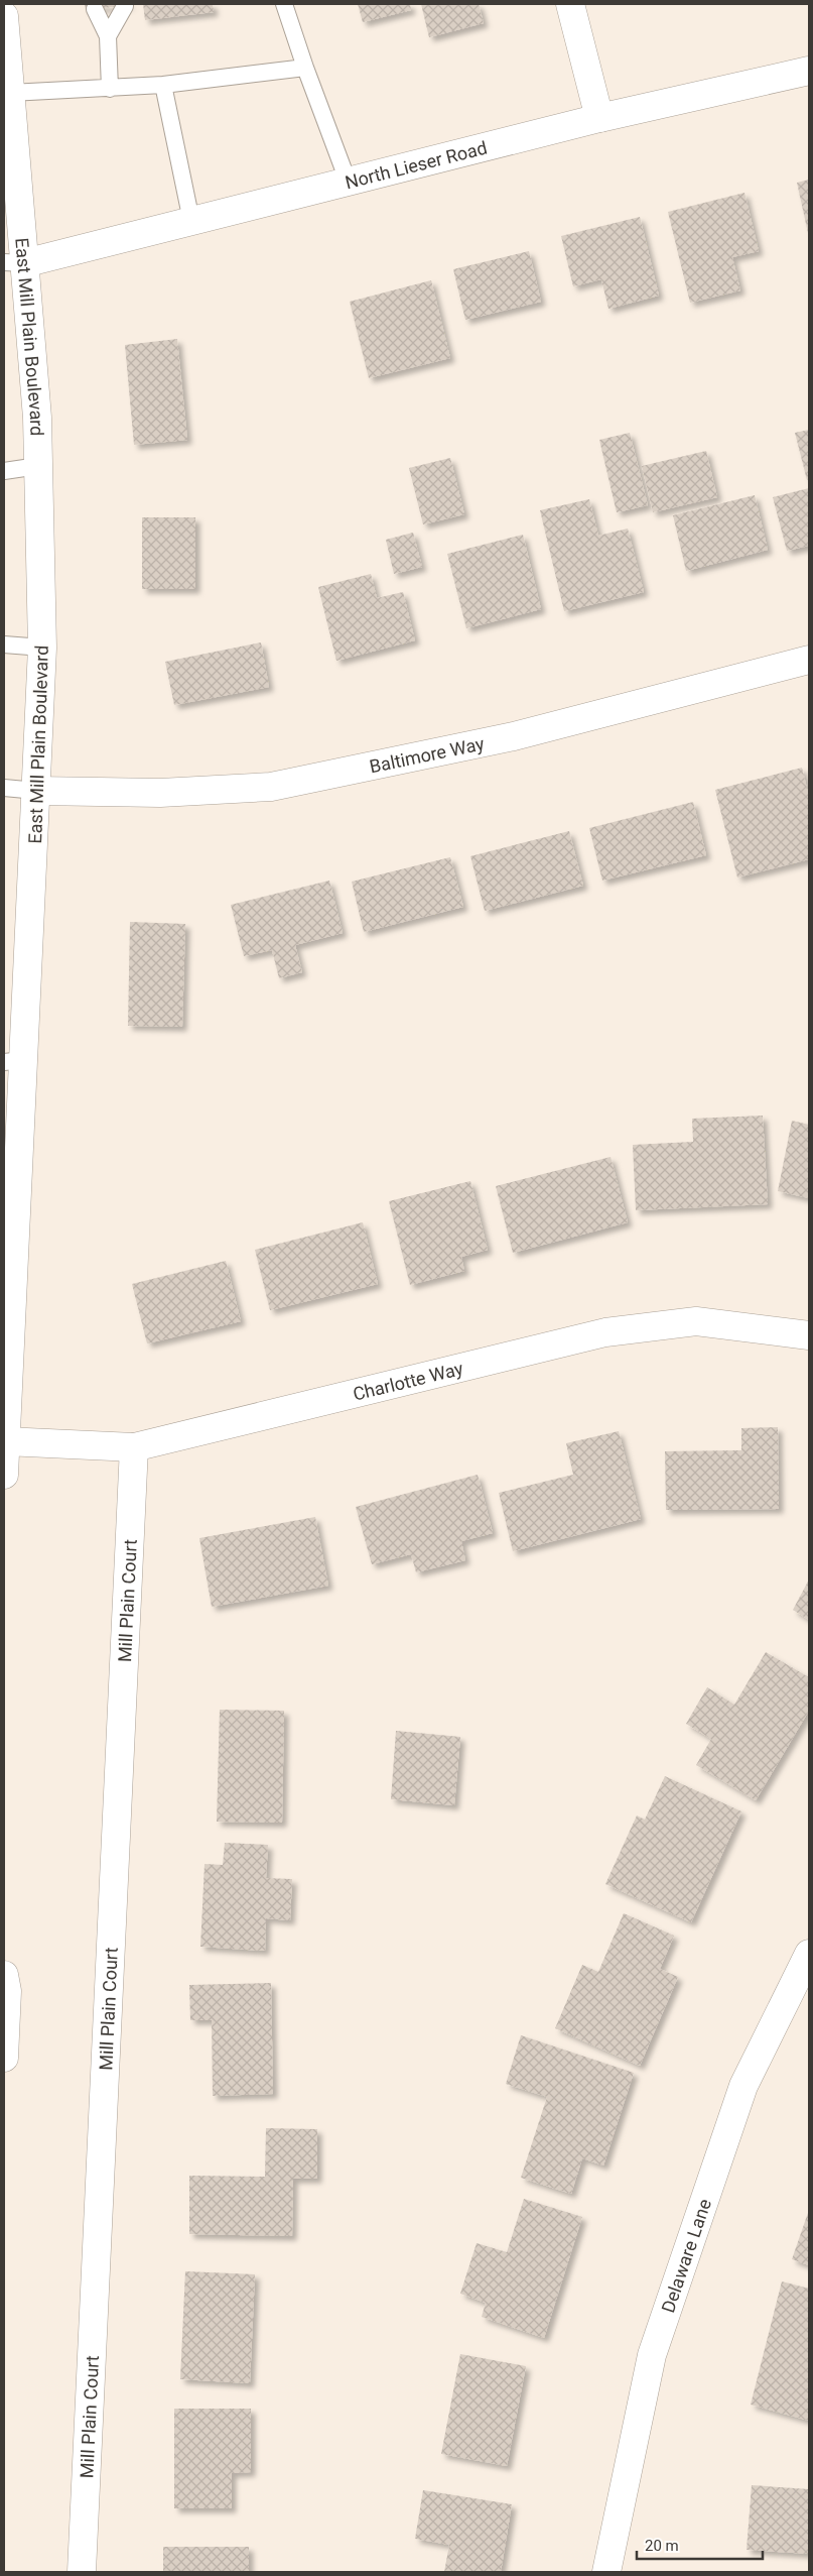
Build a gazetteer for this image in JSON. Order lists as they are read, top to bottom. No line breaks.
{"streets":{"street":["North Lieser Road","East Mill Plain Boulevard","Baltimore Way","Charlotte Way","Mill Plain Court","Delaware Lane"]},"crossings":[["North Lieser Road","East Mill Plain Boulevard"],["East Mill Plain Boulevard","Baltimore Way"],["East Mill Plain Boulevard","Charlotte Way"],["Charlotte Way","Mill Plain Court"]],"scale_bar":"20 m"}
